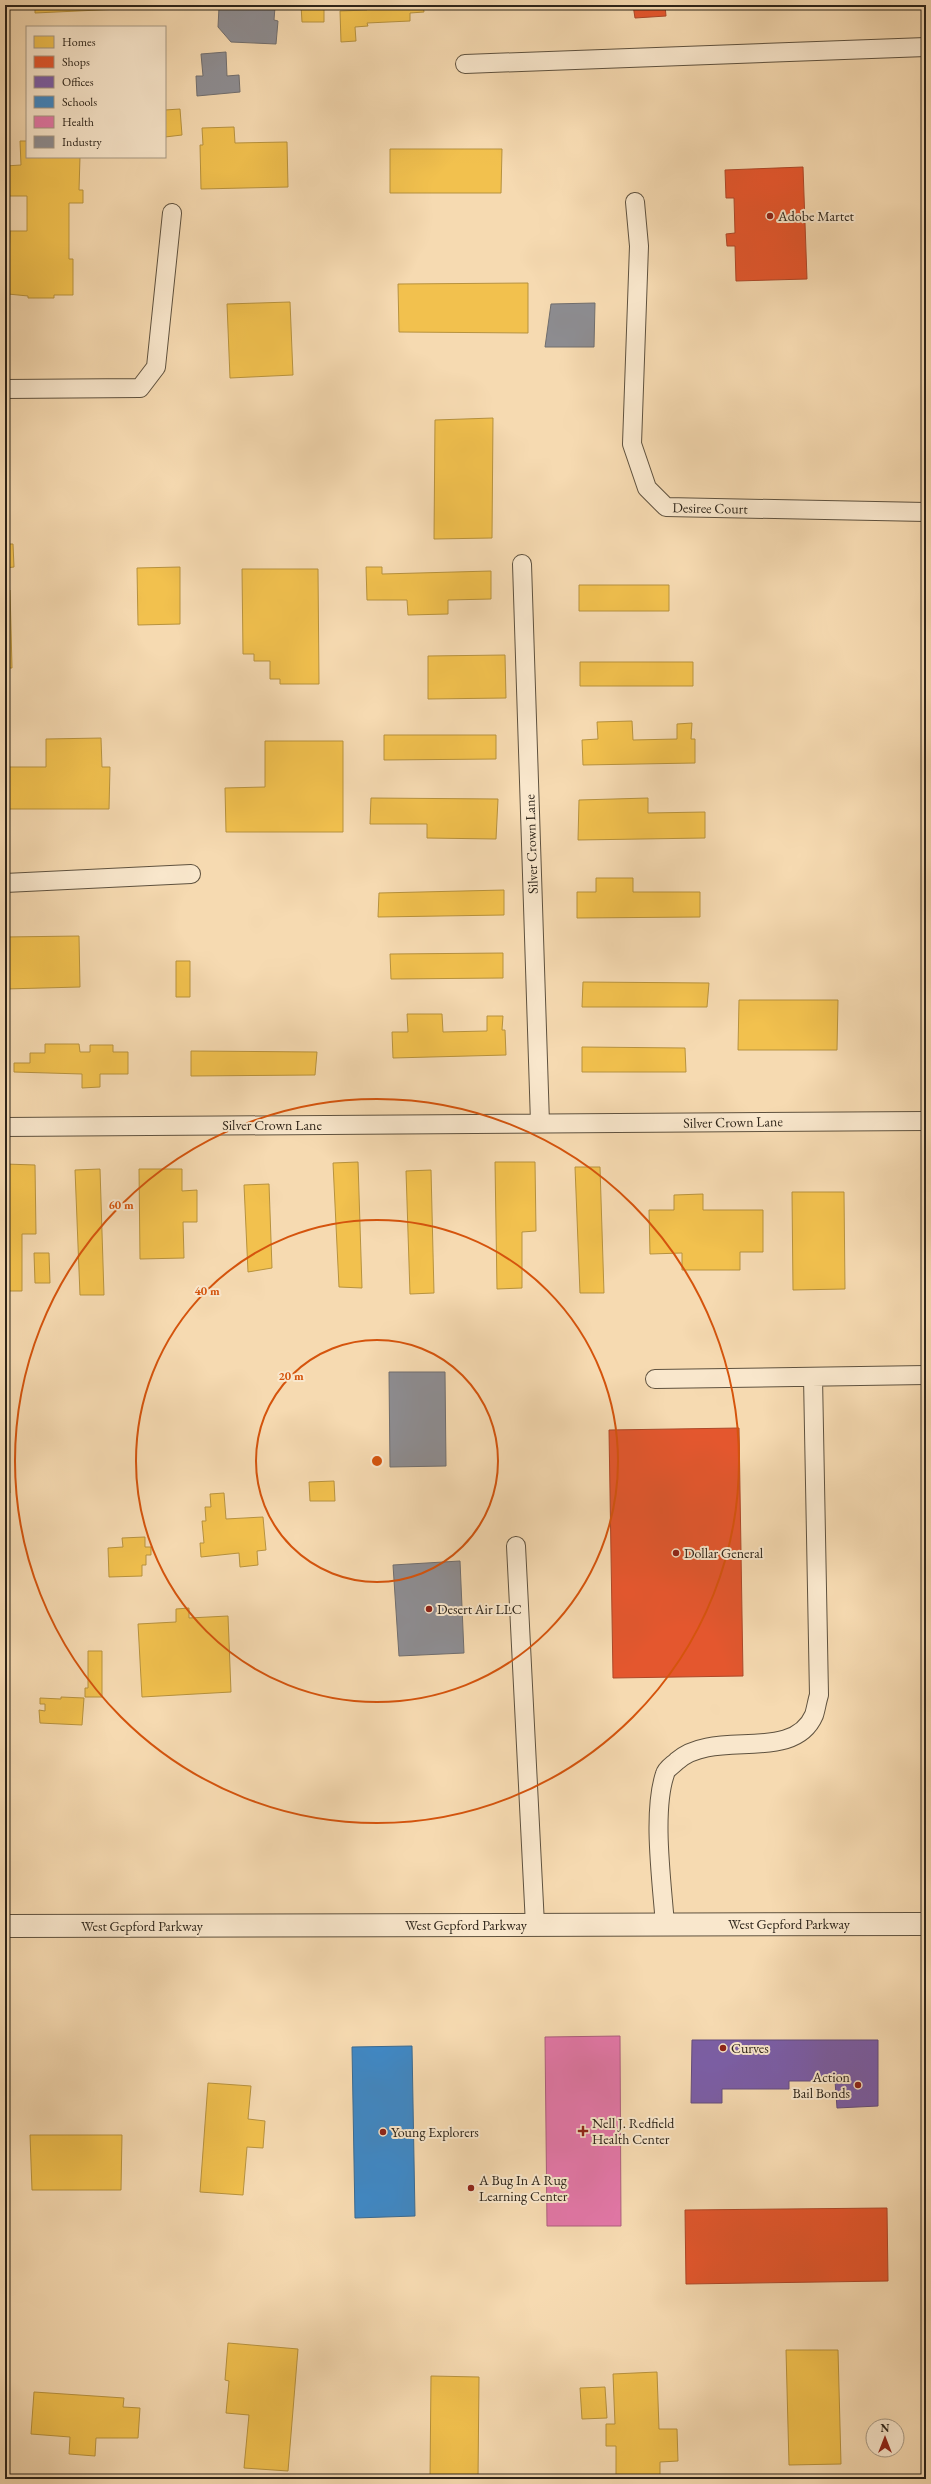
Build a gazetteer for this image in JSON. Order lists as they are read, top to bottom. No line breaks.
{"streets":{"street":["West Gepford Parkway"],"lane":["Desiree Court","Silver Crown Lane"]},"places":{"other":["Adobe Martet","Dollar General","Desert Air LLC","Curves","Action Bail Bonds","Young Explorers","A Bug In A Rug Learning Center"],"health":["Nell J. Redfield Health Center"]},"legend":["Homes","Shops","Offices","Schools","Health","Industry"],"north":"top","rings":["60 m","40 m","20 m"]}
